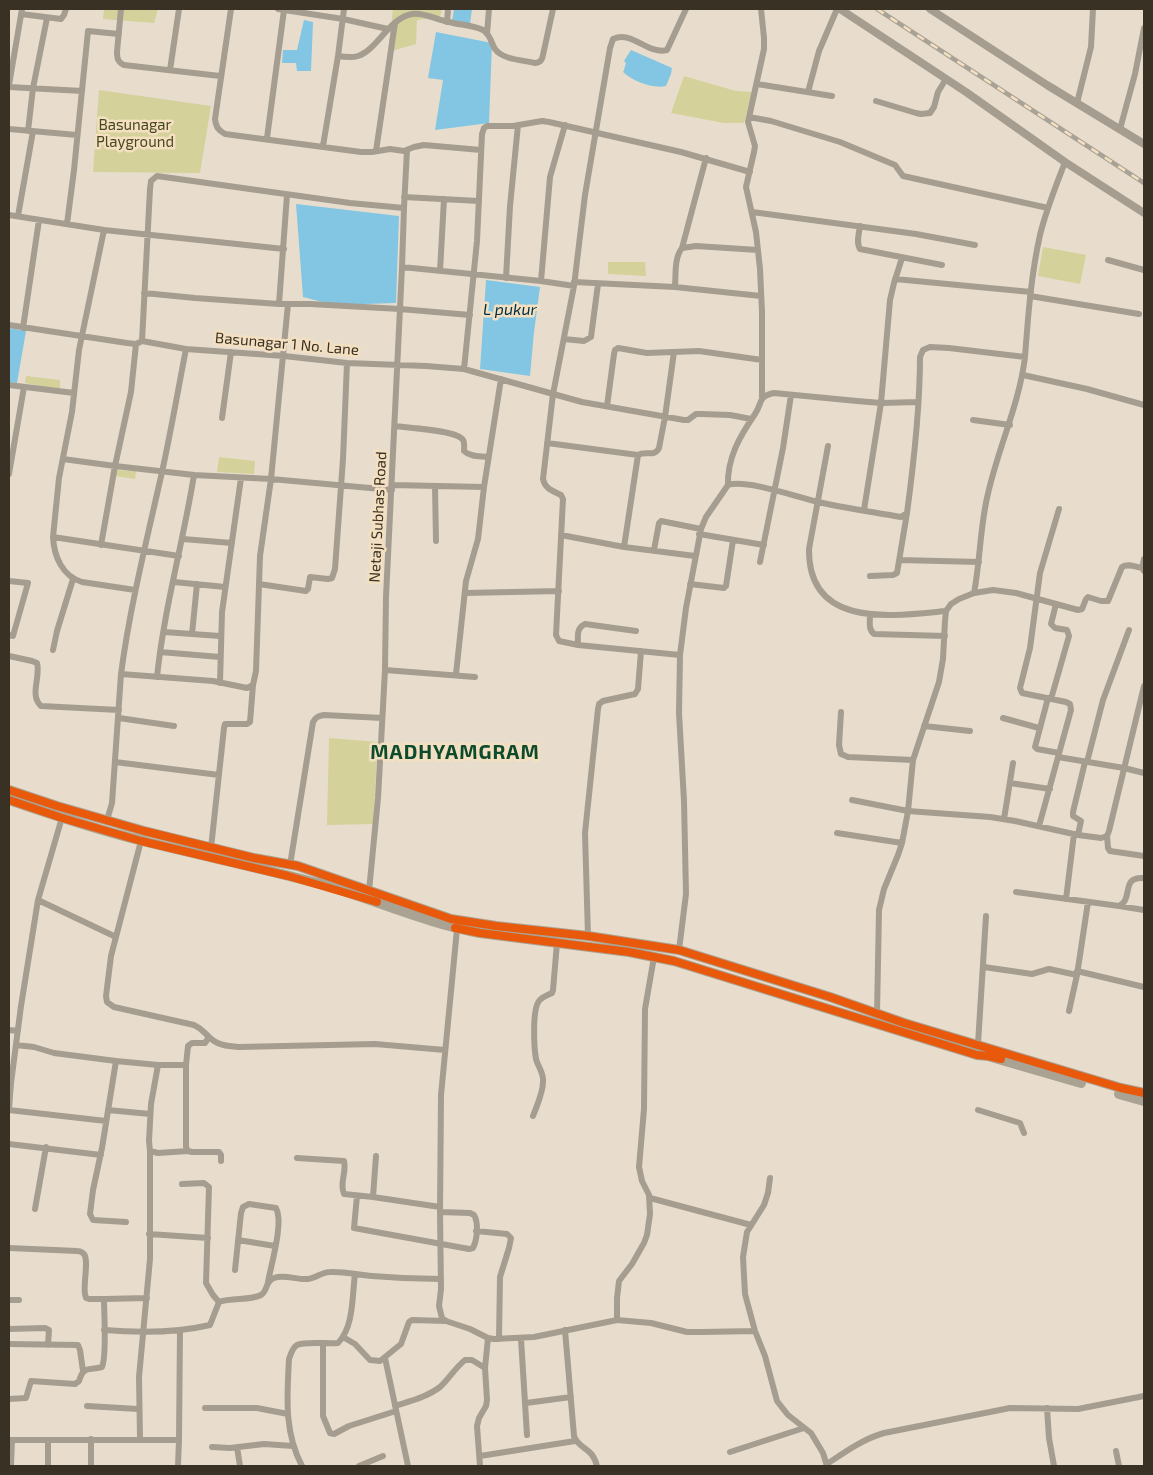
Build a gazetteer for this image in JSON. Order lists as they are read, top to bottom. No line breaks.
{"streets":{"street":["Basunagar 1 No. Lane","Netaji Subhas Road"]},"crossings":[["Basunagar 1 No. Lane","Netaji Subhas Road"]],"districts":["MADHYAMGRAM"],"water":["L pukur"],"parks":["Basunagar Playground"]}
